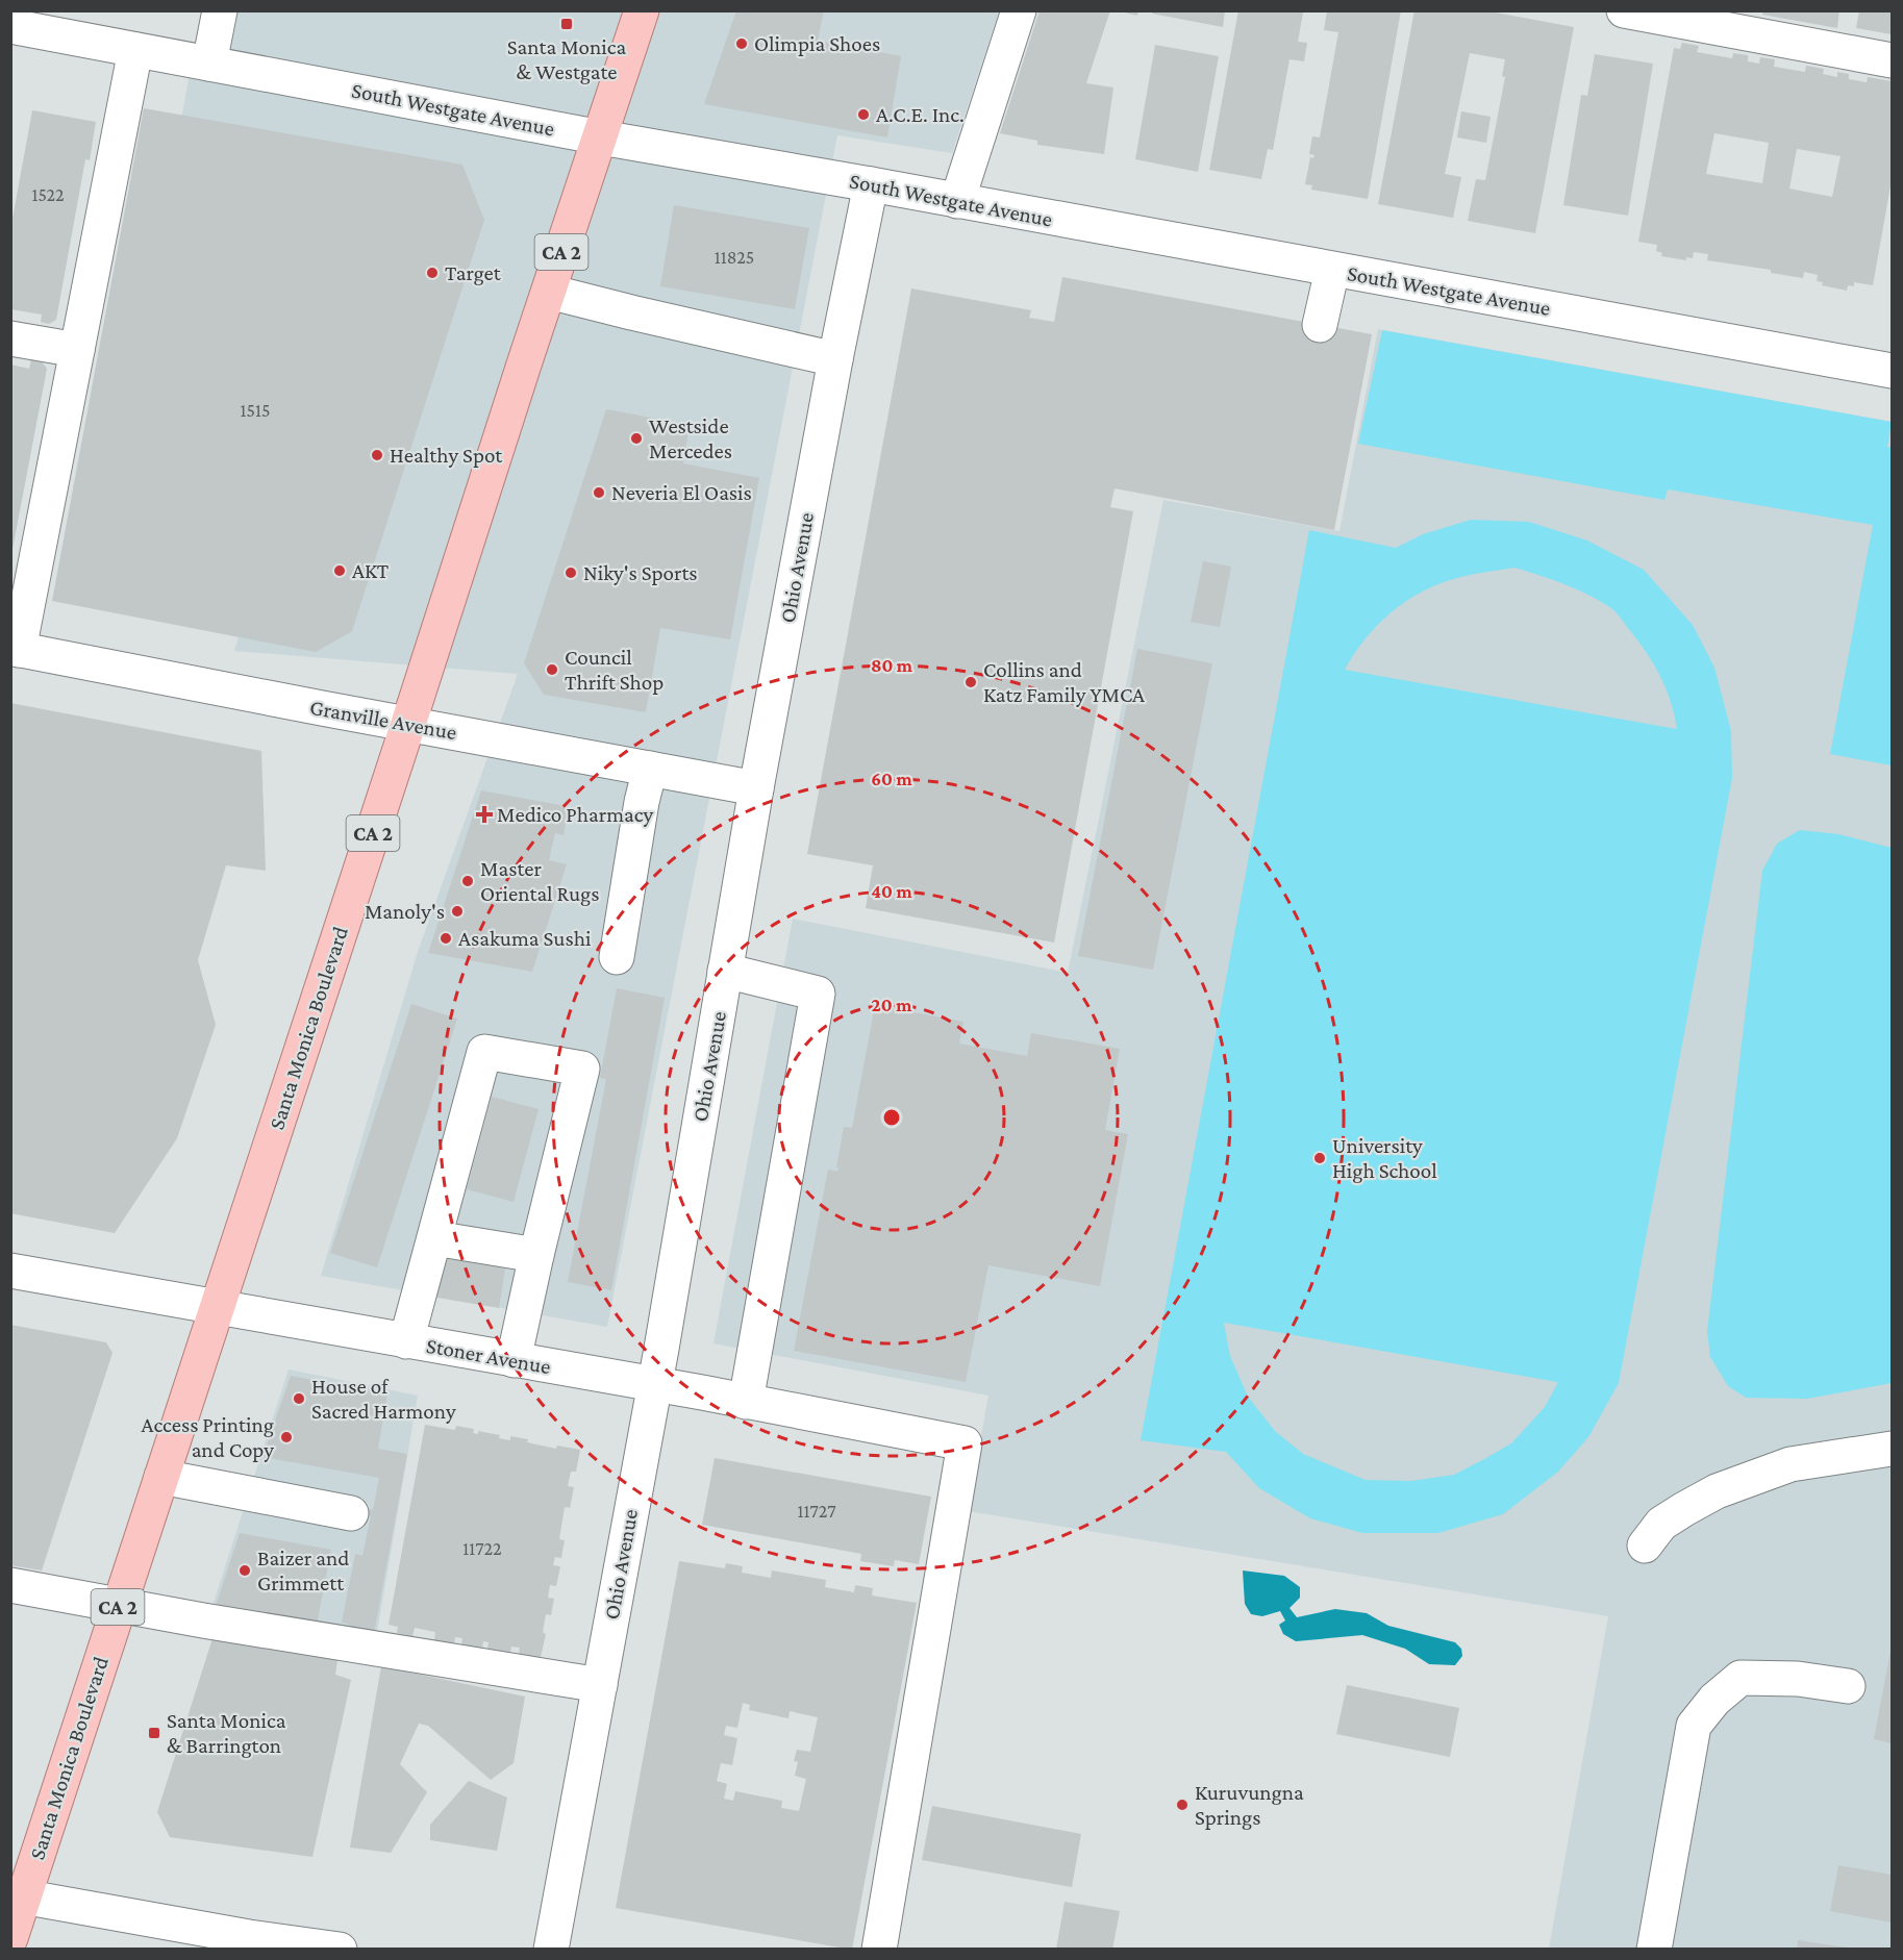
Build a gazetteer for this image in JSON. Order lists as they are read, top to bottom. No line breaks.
{"streets":{"main road":["CA 2","Santa Monica Boulevard"],"street":["South Westgate Avenue","Ohio Avenue","Granville Avenue","Stoner Avenue"]},"crossings":[["South Westgate Avenue","Ohio Avenue"],["South Westgate Avenue","Santa Monica Boulevard"],["Ohio Avenue","Granville Avenue"],["Ohio Avenue","Stoner Avenue"],["Granville Avenue","Santa Monica Boulevard"],["Santa Monica Boulevard","Stoner Avenue"]],"places":{"transit":["Santa Monica & Westgate","Santa Monica & Barrington"],"other":["Olimpia Shoes","A.C.E. Inc.","Target","Westside Mercedes","Healthy Spot","Neveria El Oasis","AKT","Niky's Sports","Council Thrift Shop","Collins and Katz Family YMCA","Master Oriental Rugs","Manoly's","Asakuma Sushi","University High School","House of Sacred Harmony","Access Printing and Copy","Baizer and Grimmett","Kuruvungna Springs"],"health":["Medico Pharmacy"]},"house_numbers":["1522","11825","1515","11727","11722"],"rings":["80 m","60 m","40 m","20 m"]}
